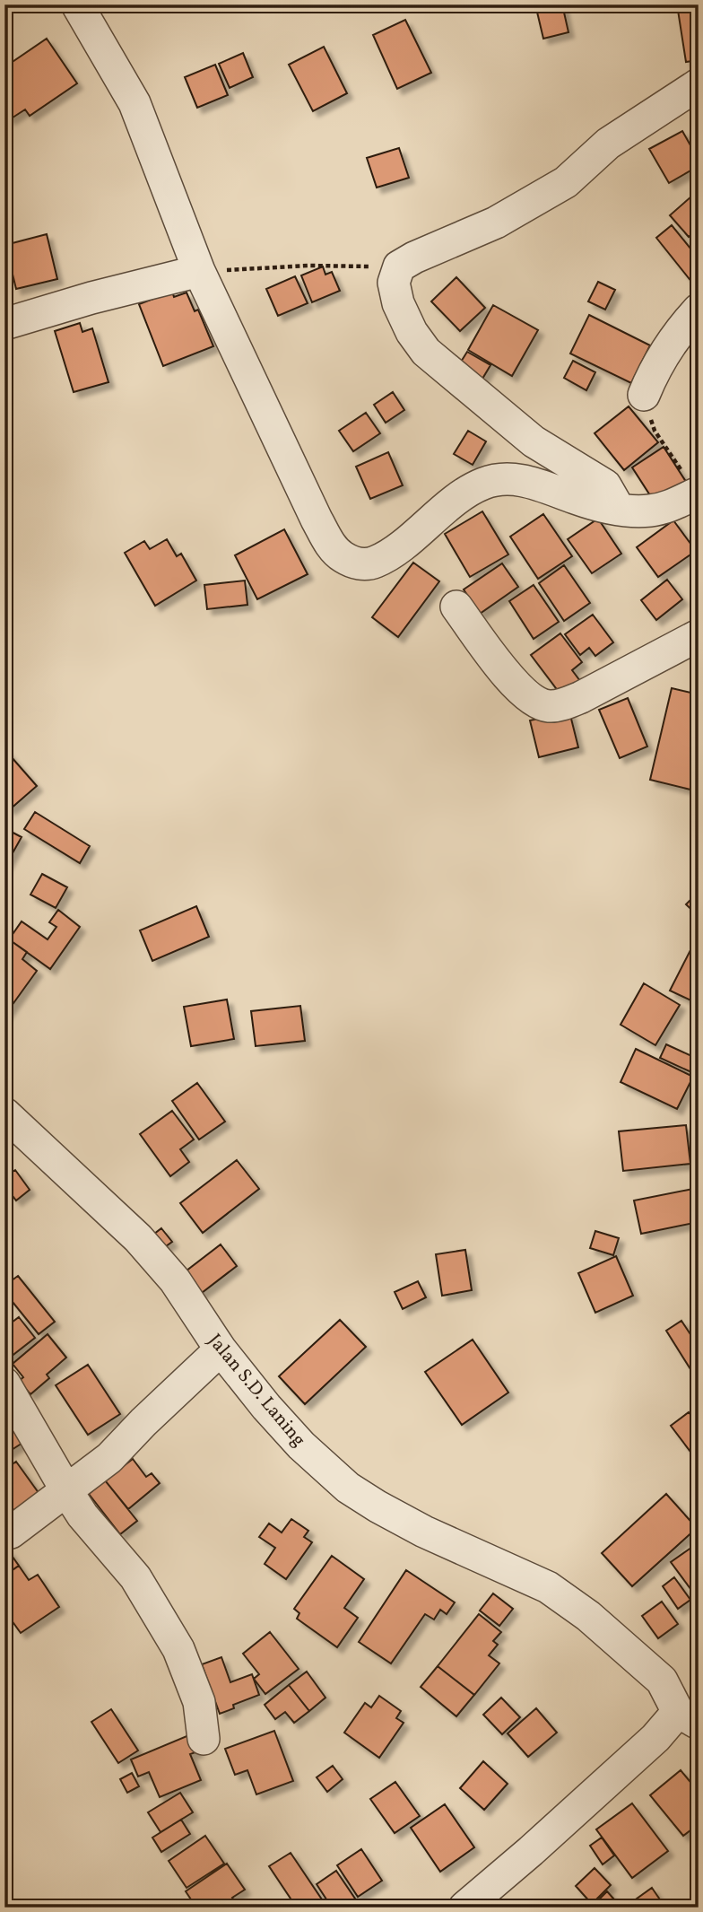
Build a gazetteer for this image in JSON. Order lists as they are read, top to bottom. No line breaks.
{"streets":{"street":["Jalan S.D. Laning"]}}
